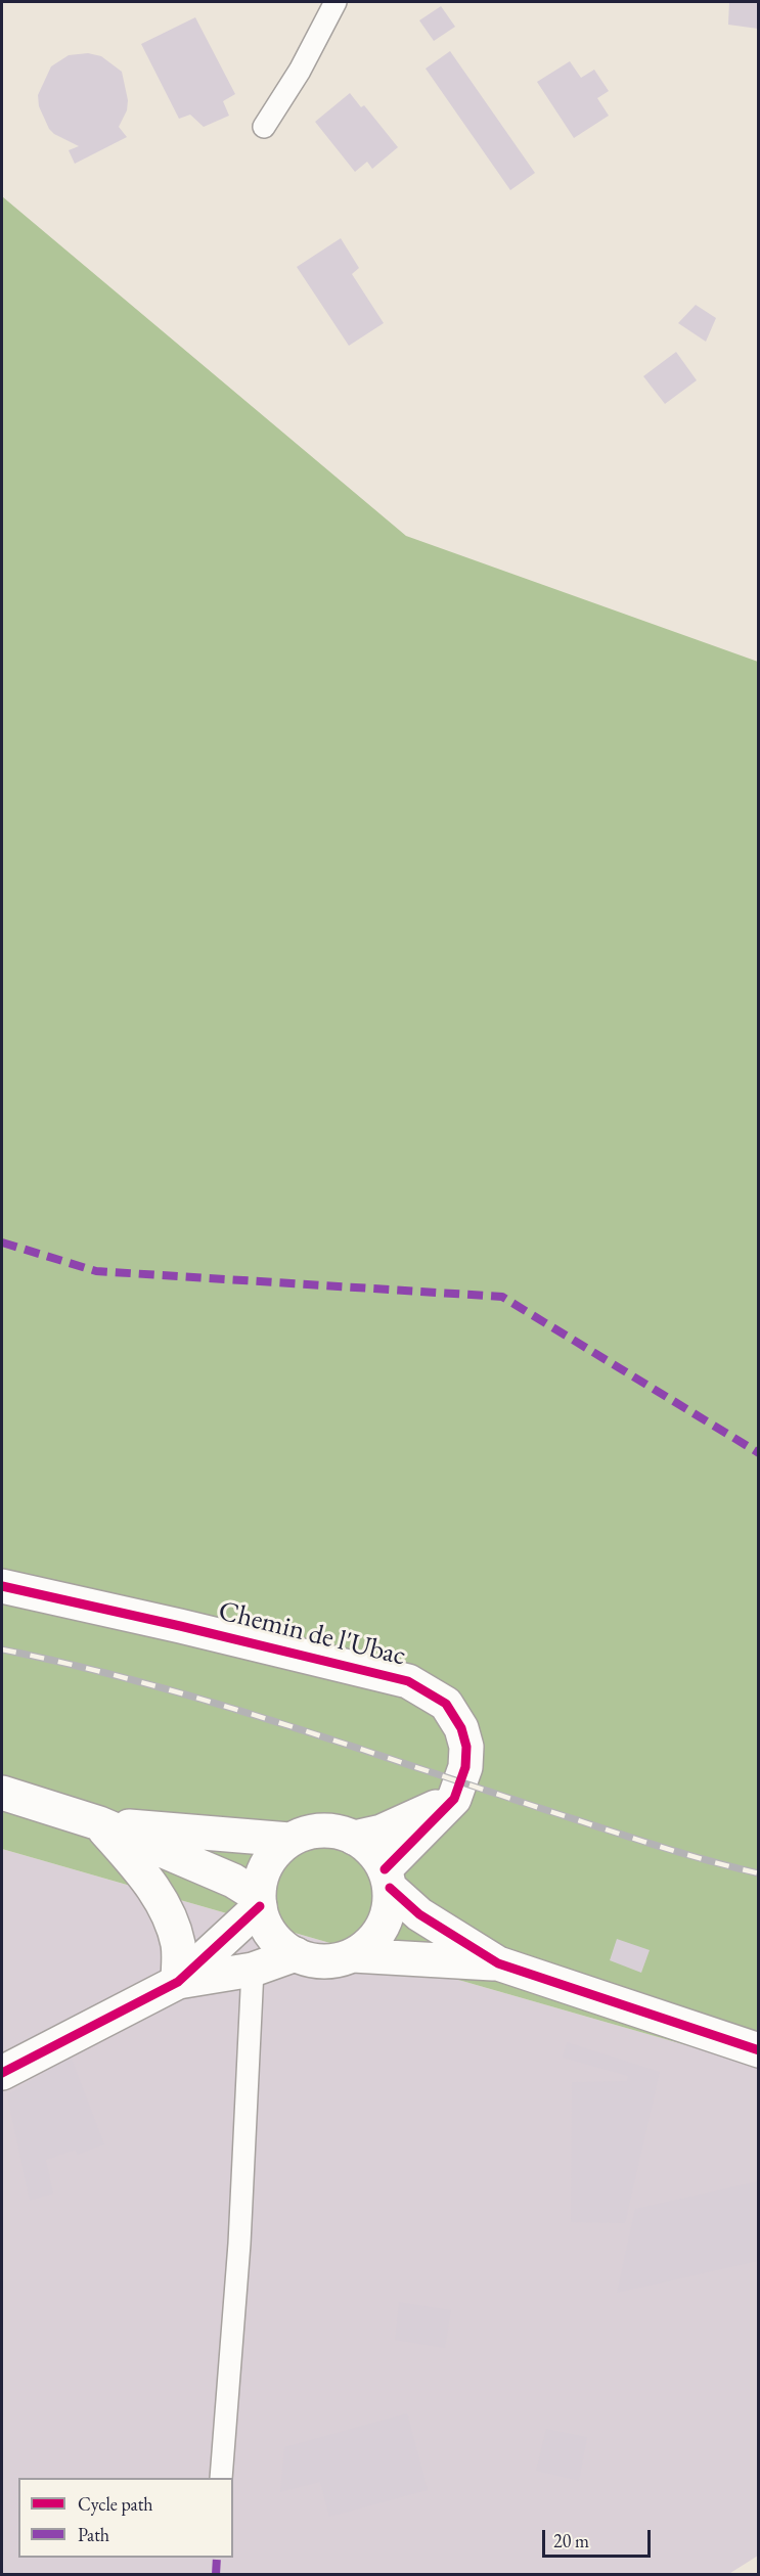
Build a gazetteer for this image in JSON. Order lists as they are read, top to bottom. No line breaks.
{"streets":{"street":["Chemin de l'Ubac"]},"legend":["Cycle path","Path"],"scale_bar":"20 m"}
